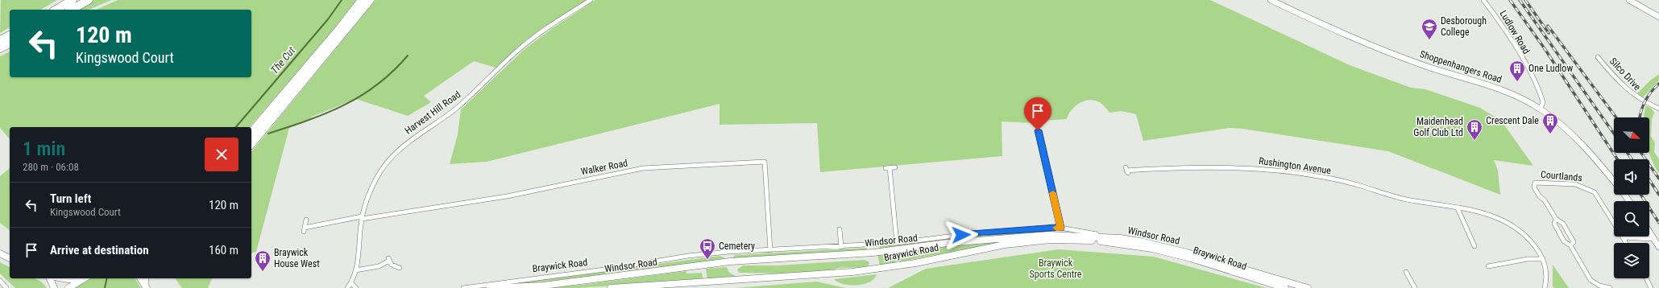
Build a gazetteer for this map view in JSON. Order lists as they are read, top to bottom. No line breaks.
{"streets":{"main road":["Windsor Road","Braywick Road"],"street":["Ludlow Road","Shoppenhangers Road","Silco Drive","Harvest Hill Road","Rushington Avenue","Walker Road","Courtlands"]},"crossings":[["Ludlow Road","Shoppenhangers Road"],["Harvest Hill Road","Walker Road"],["Walker Road","Braywick Road"],["Windsor Road","Braywick Road"]],"water":["The Cut"],"parks":["Braywick Sports Centre"],"places":{"school or university":["Desborough College"],"building":["One Ludlow","Crescent Dale","Maidenhead Golf Club Ltd","Braywick House West"],"bus stop":["Cemetery"]},"north":"bottom right","page":{"turn":["120 m","Kingswood Court"],"heading":["1 min","280 m · 06:08"],"list":[{"name":"Turn left","note":"Kingswood Court","value":"120 m"},{"name":"Arrive at destination","value":"160 m"}]}}
